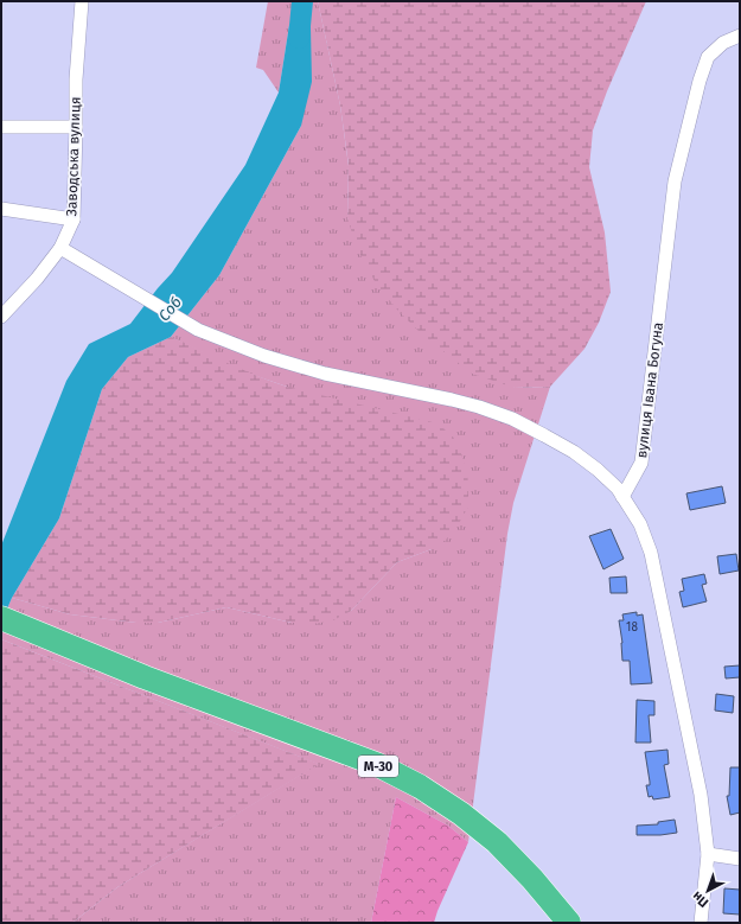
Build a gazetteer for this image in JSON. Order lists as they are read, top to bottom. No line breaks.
{"streets":{"highway":["М-30"],"street":["Заводська вулиця","вулиця Івана Богуна"]},"water":["Соб"],"house_numbers":["18"],"north":"bottom left"}
